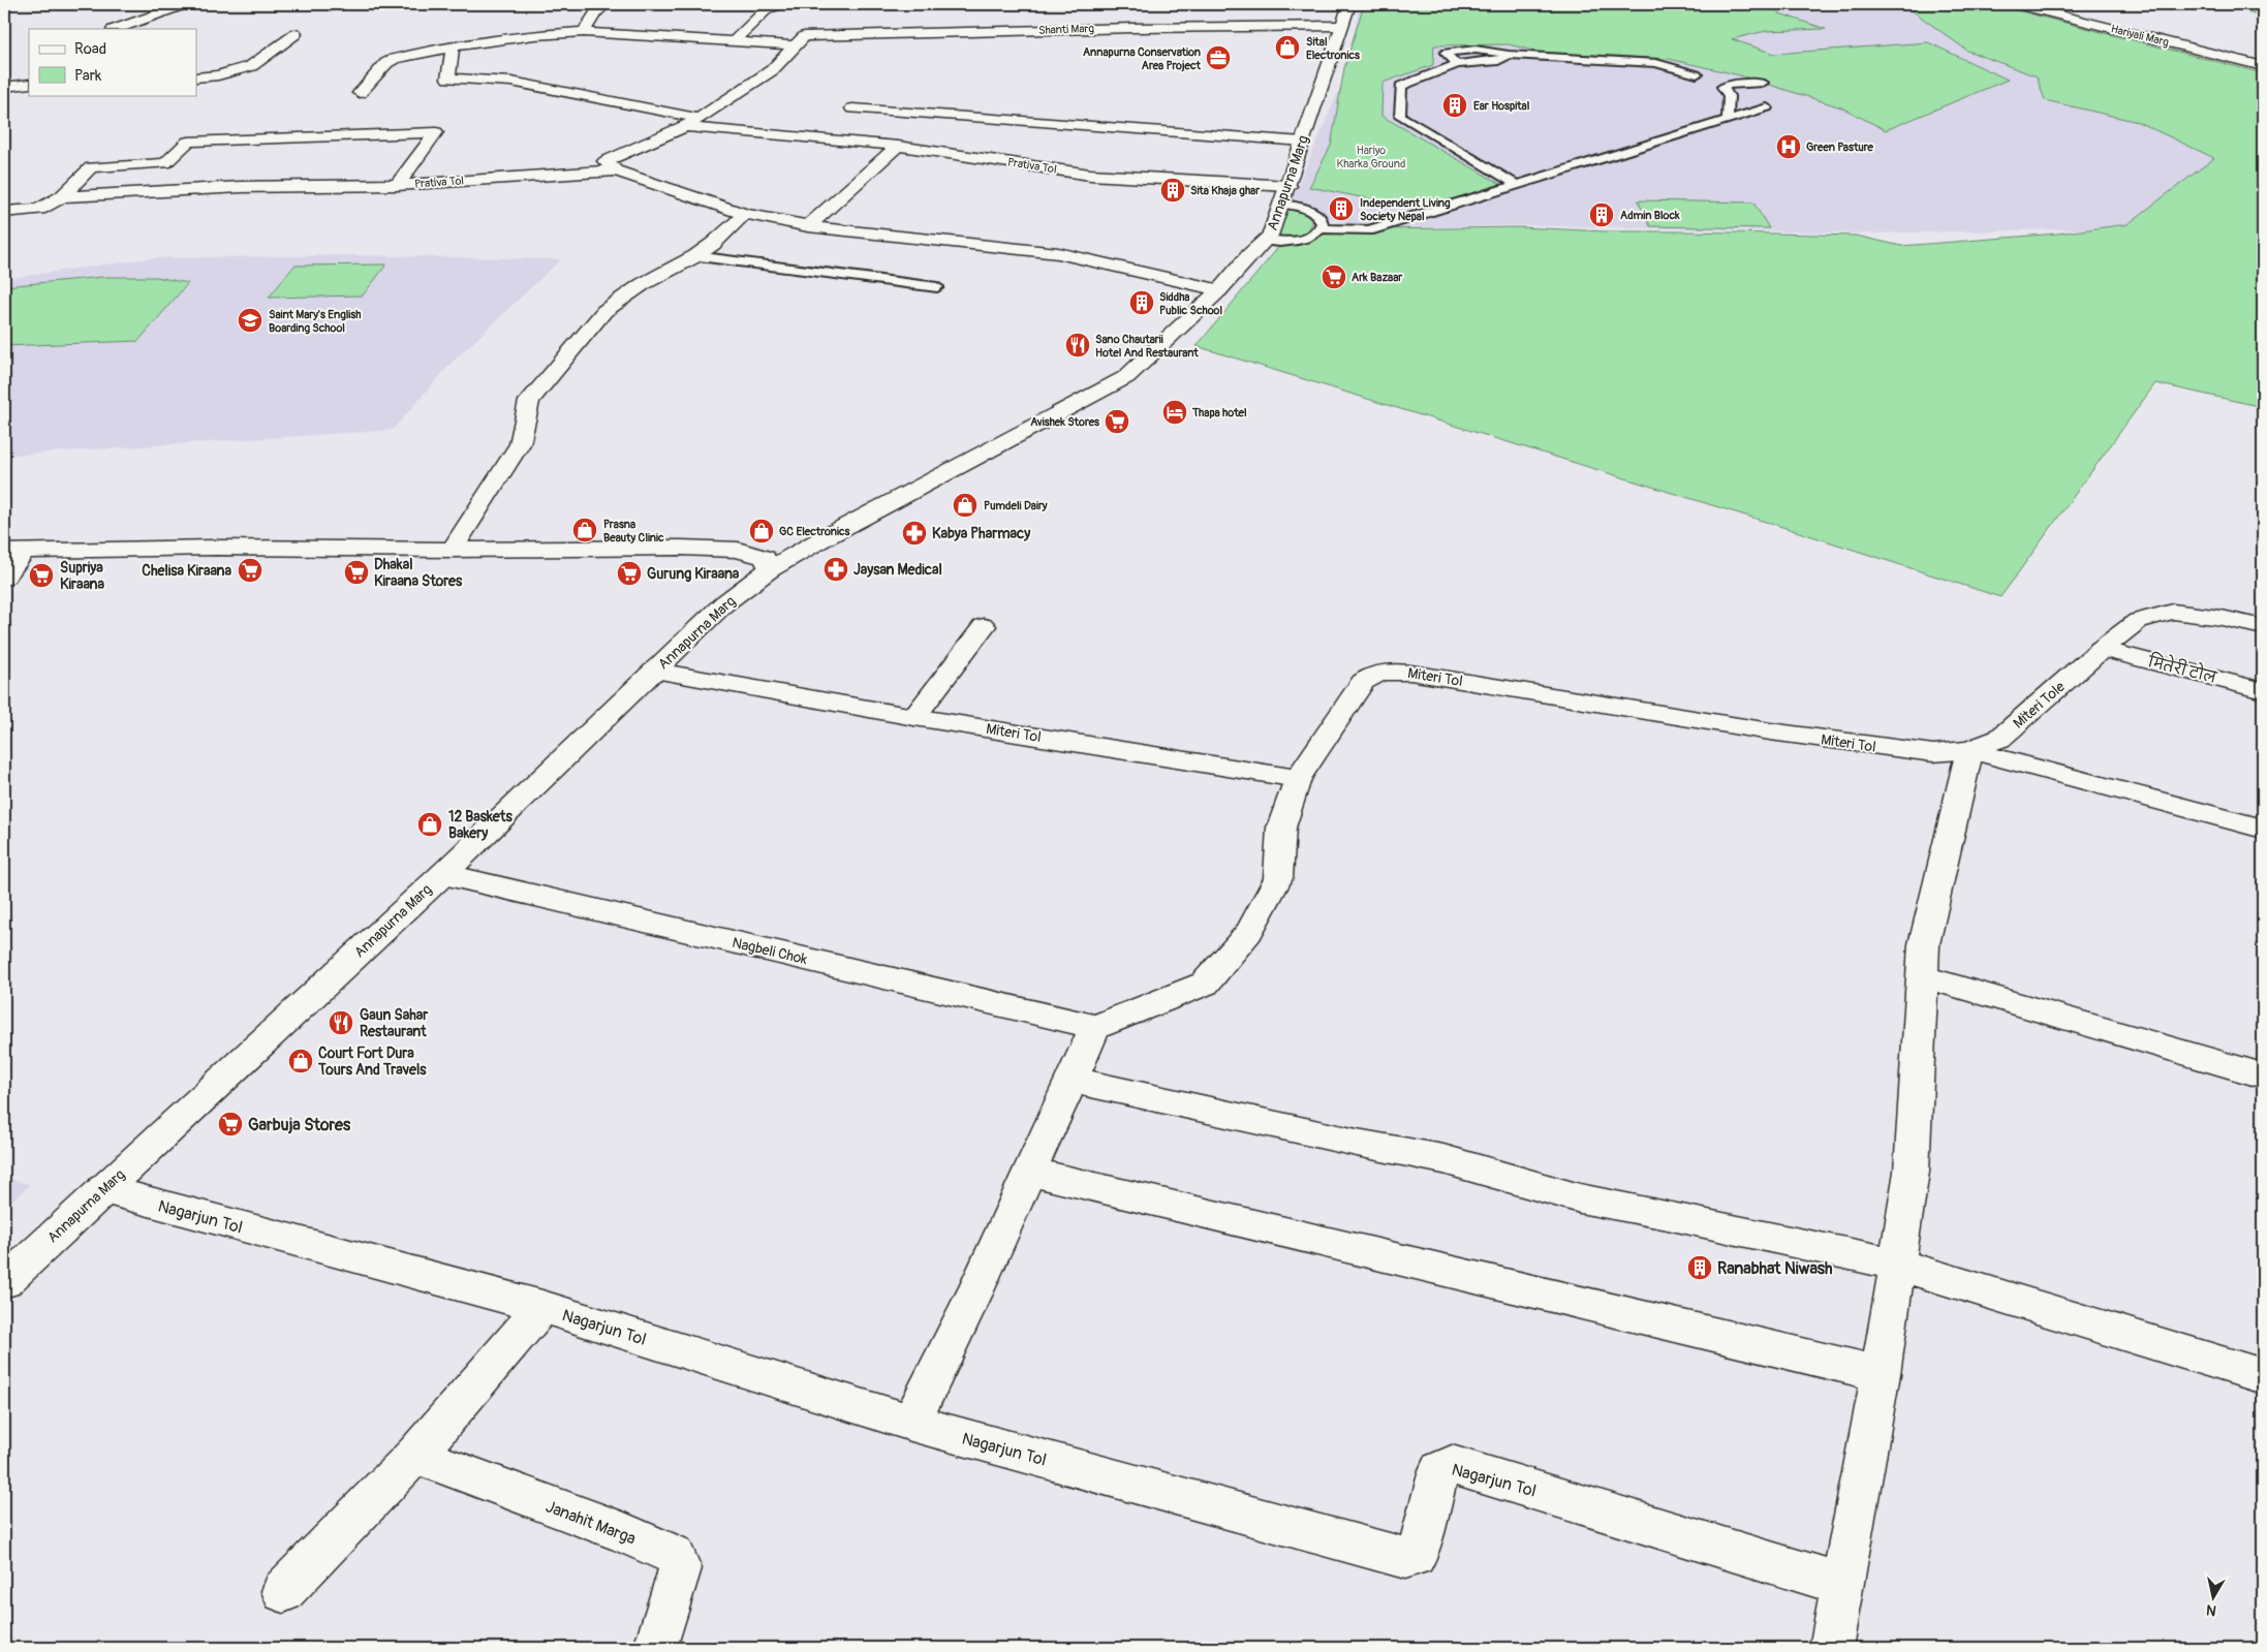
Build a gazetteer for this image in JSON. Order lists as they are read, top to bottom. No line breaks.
{"streets":{"street":["Shanti Marg","Hariyali Marg","Prativa Tol","Annapurna Marg","मितेरी टोल","Miteri Tol","Miteri Tole","Nagbeli Chok","Nagarjun Tol","Janahit Marga"]},"crossings":[["Shanti Marg","Annapurna Marg"],["Prativa Tol","Annapurna Marg"],["Annapurna Marg","Miteri Tol"],["Annapurna Marg","Nagbeli Chok"],["Annapurna Marg","Nagarjun Tol"],["मितेरी टोल","Miteri Tole"],["Miteri Tol","Miteri Tole"]],"parks":["Hariyo Kharka Ground"],"places":{"shop":["Sital Electronics","Pumdeli Dairy","Prasna Beauty Clinic","GC Electronics","12 Baskets Bakery","Court Fort Dura Tours And Travels"],"office":["Annapurna Conservation Area Project"],"building":["Ear Hospital","Sita Khaja ghar","Independent Living Society Nepal","Admin Block","Siddha Public School","Ranabhat Niwash"],"hospital":["Green Pasture"],"supermarket":["Ark Bazaar","Avishek Stores","Chelisa Kiraana","Dhakal Kiraana Stores","Gurung Kiraana","Supriya Kiraana","Garbuja Stores"],"school or university":["Saint Mary's English Boarding School"],"restaurant":["Sano Chautarii Hotel And Restaurant","Gaun Sahar Restaurant"],"hotel":["Thapa hotel"],"pharmacy":["Kabya Pharmacy","Jaysan Medical"]},"legend":["Road","Park"],"north":"bottom"}
